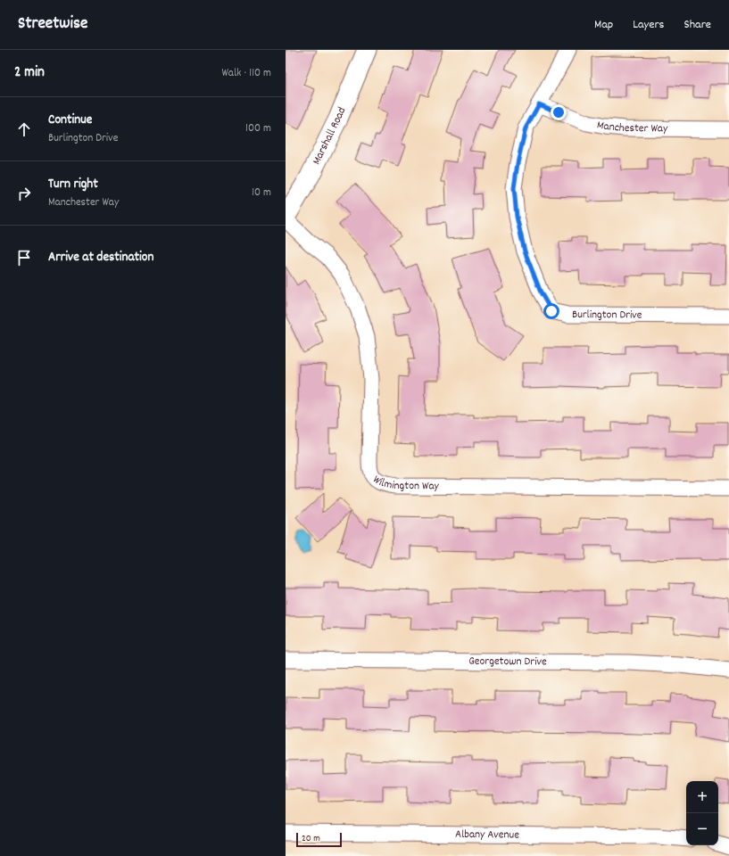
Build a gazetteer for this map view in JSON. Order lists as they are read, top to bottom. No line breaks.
{"streets":{"street":["Manchester Way","Marshall Road","Burlington Drive","Wilmington Way","Georgetown Drive","Albany Avenue"]},"crossings":[["Manchester Way","Burlington Drive"],["Marshall Road","Wilmington Way"]],"scale_bar":"20 m","page":{"header":"Streetwise","nav":["Map","Layers","Share"],"heading":["2 min","Walk · 110 m"],"list":[["Continue","Burlington Drive","100 m"],["Turn right","Manchester Way","10 m"],"Arrive at destination"],"map_buttons":["+","−"],"scale":"20 m"}}
